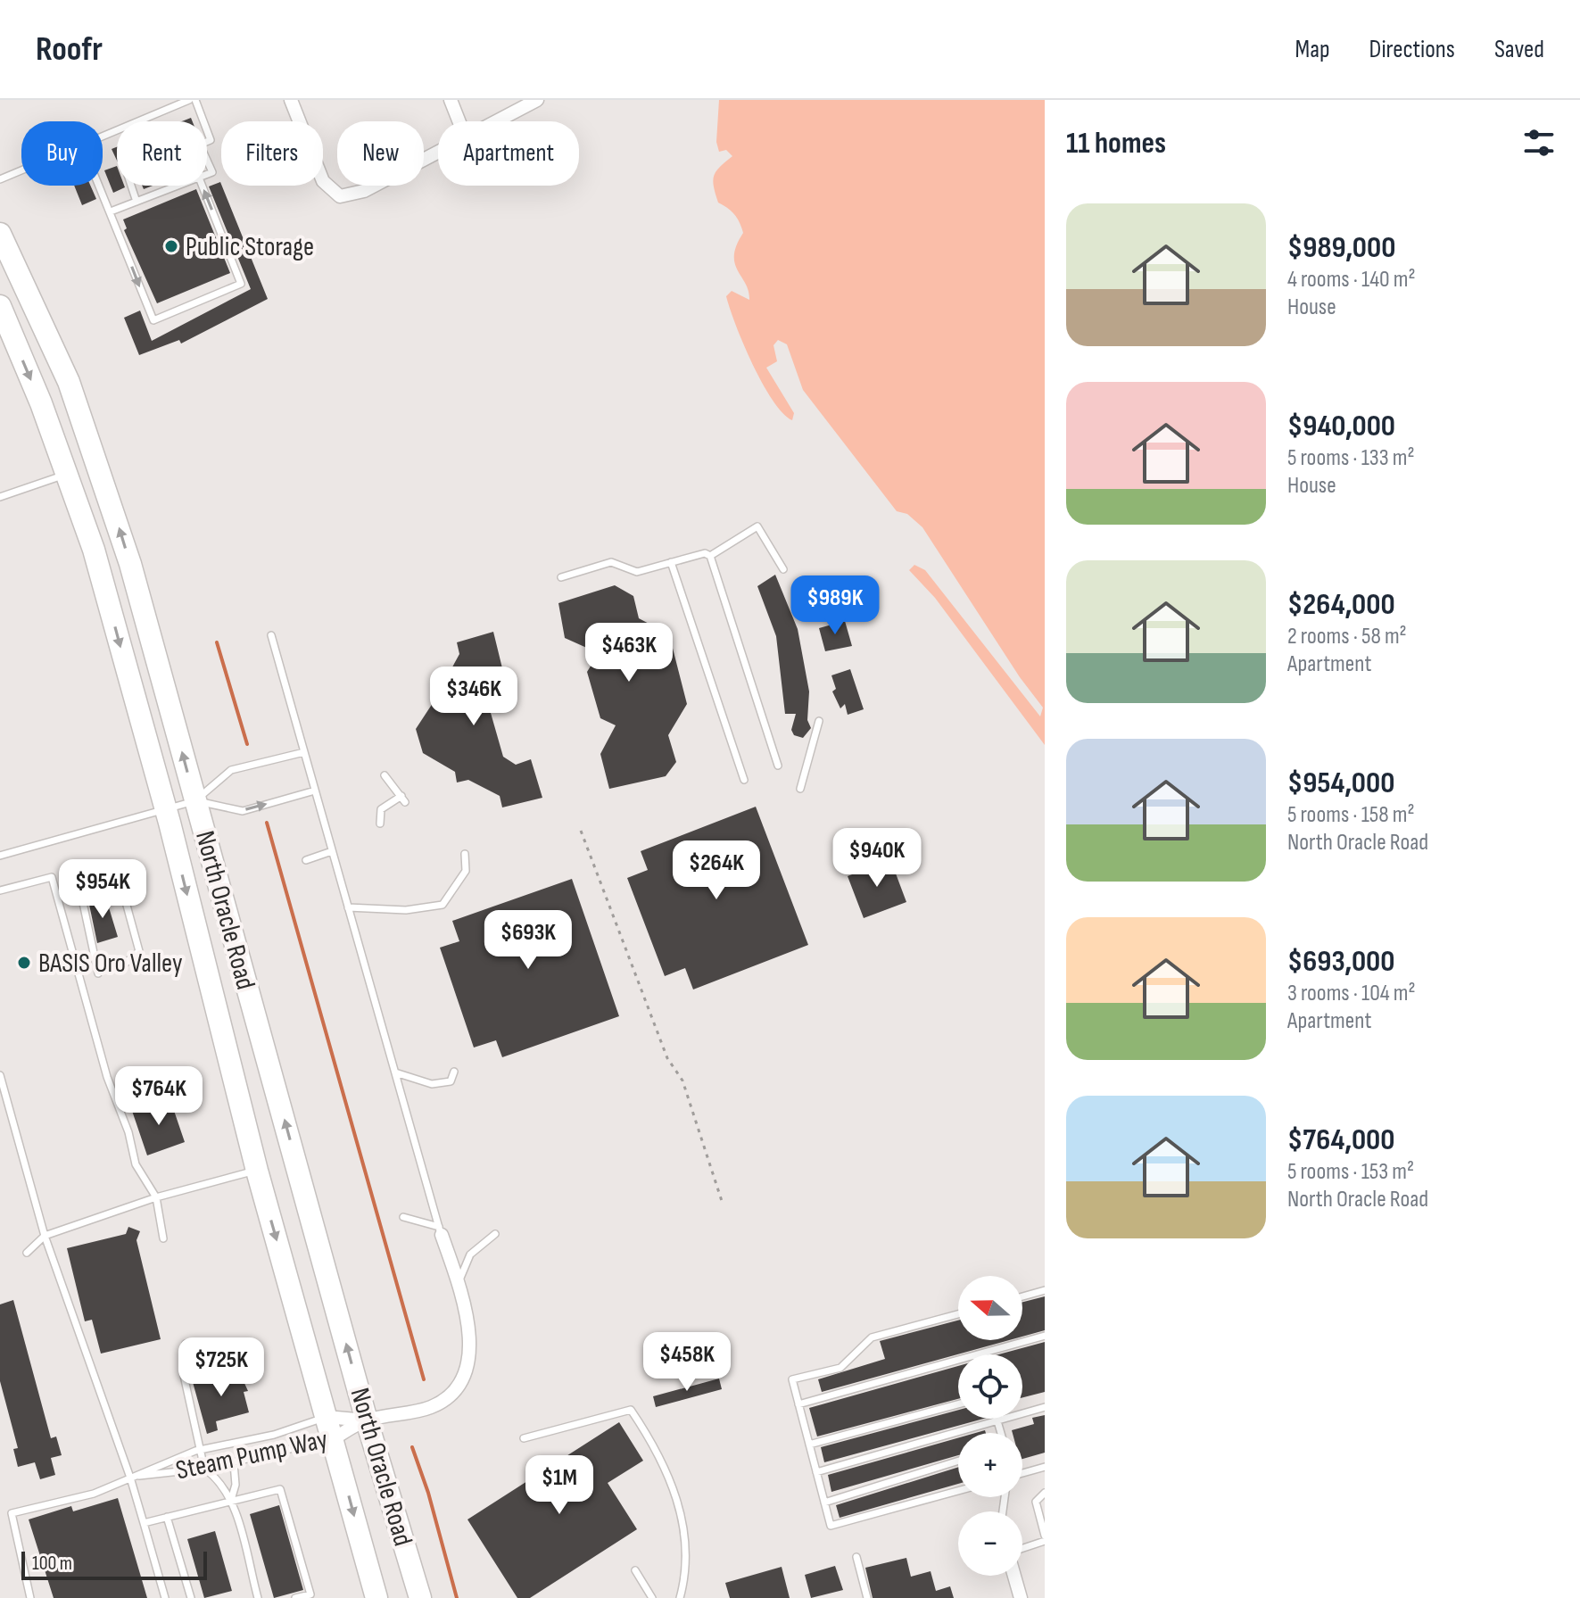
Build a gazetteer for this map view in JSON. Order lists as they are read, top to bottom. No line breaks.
{"streets":{"highway":["North Oracle Road"],"street":["Steam Pump Way"]},"crossings":[["North Oracle Road","Steam Pump Way"]],"places":["Public Storage","BASIS Oro Valley"],"scale_bar":"100 m","north":"left","page":{"header":"Roofr","nav":["Map","Directions","Saved"],"heading":"11 homes","chip":["Buy","Rent","Filters","New","Apartment"],"list":[{"name":"$989,000","note":"4 rooms · 140 m² · House"},{"name":"$940,000","note":"5 rooms · 133 m² · House"},{"name":"$264,000","note":"2 rooms · 58 m² · Apartment"},{"name":"$954,000","note":"5 rooms · 158 m² · North Oracle Road"},{"name":"$693,000","note":"3 rooms · 104 m² · Apartment"},{"name":"$764,000","note":"5 rooms · 153 m² · North Oracle Road"}],"price":["$989K","$463K","$346K","$940K","$264K","$954K","$693K","$764K","$458K","$725K","$1M"],"map_buttons":["+","−"],"scale":"100 m"}}
